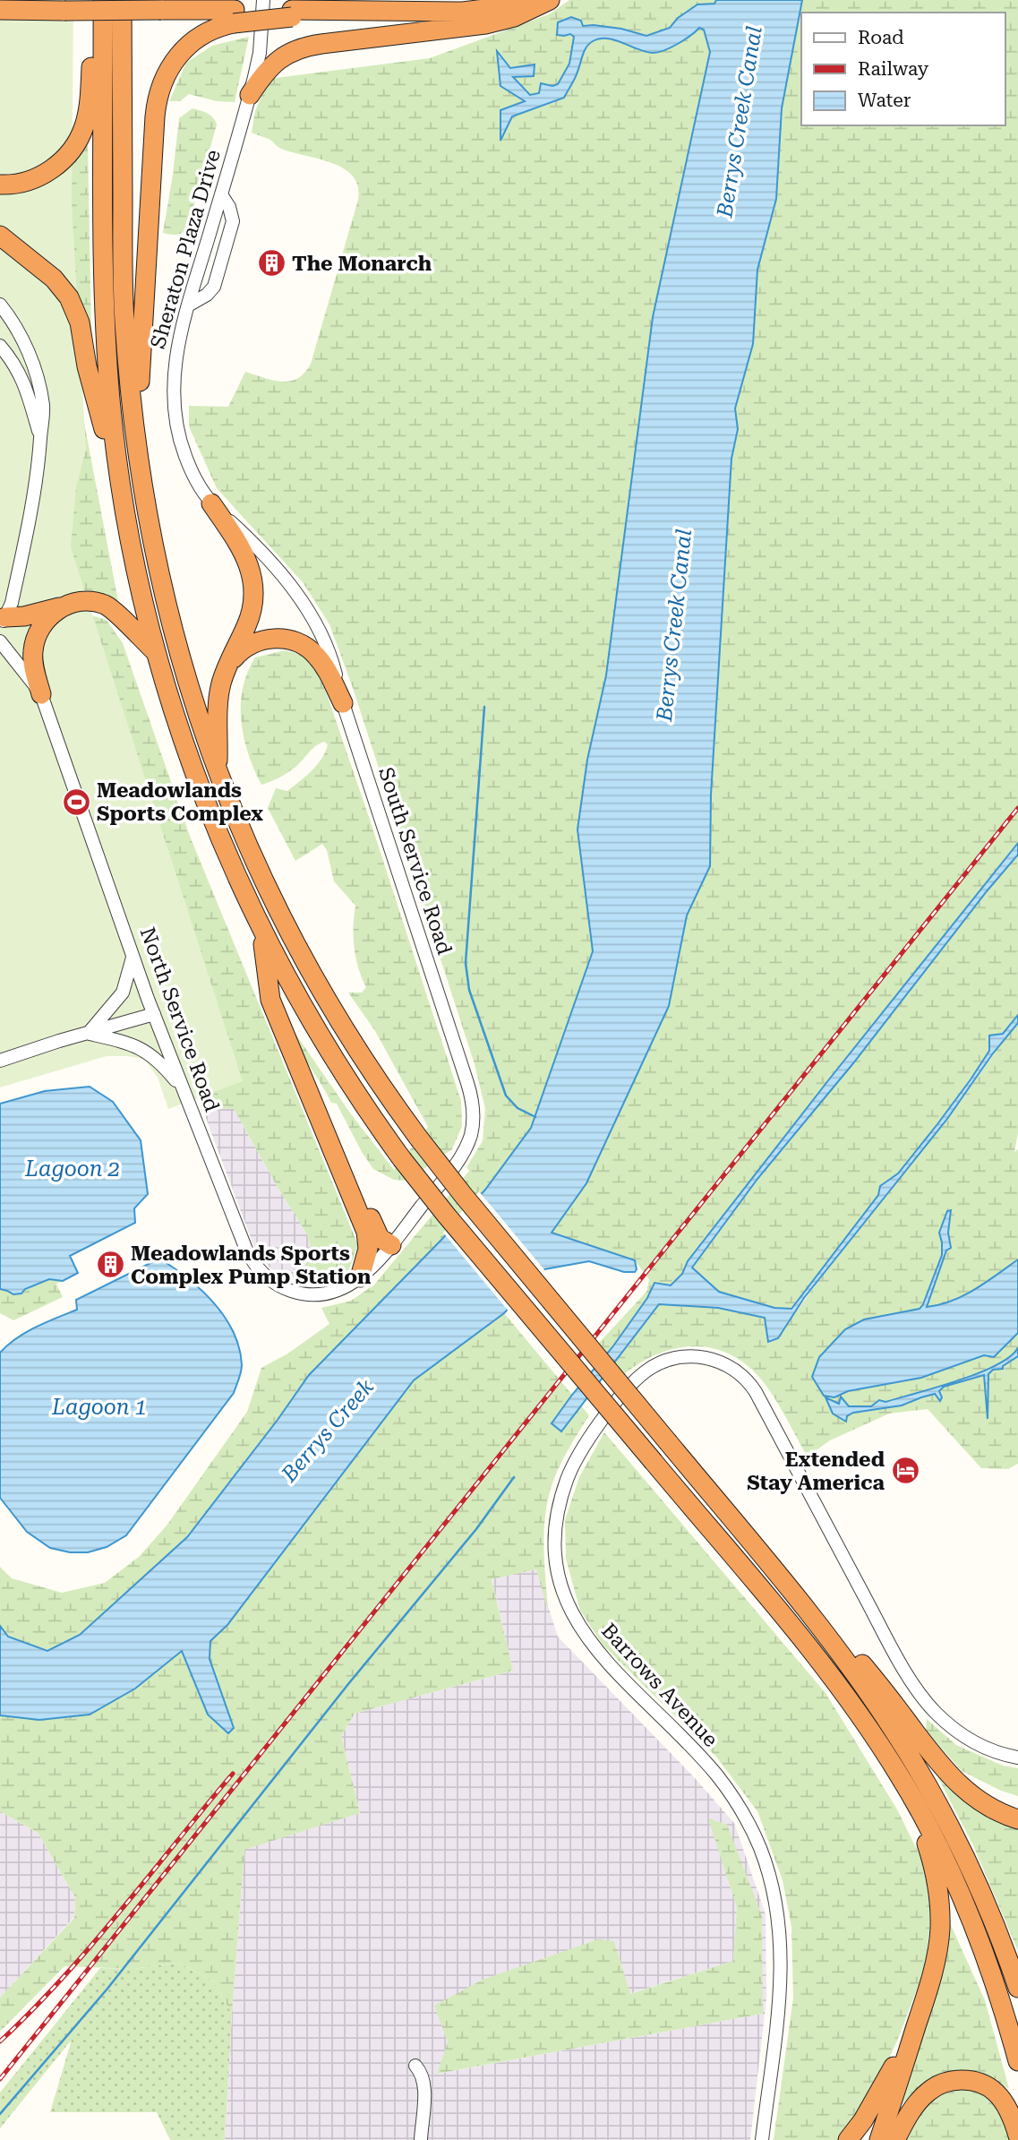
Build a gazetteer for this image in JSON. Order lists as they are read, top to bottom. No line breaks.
{"streets":{"street":["Sheraton Plaza Drive","South Service Road","North Service Road","Barrows Avenue"]},"crossings":[["Sheraton Plaza Drive","South Service Road"],["South Service Road","North Service Road"]],"water":["Berrys Creek Canal","Lagoon 2","Lagoon 1","Berrys Creek"],"places":{"building":["The Monarch","Meadowlands Sports Complex Pump Station"],"sports":["Meadowlands Sports Complex"],"hotel":["Extended Stay America"]},"legend":["Road","Railway","Water"]}
